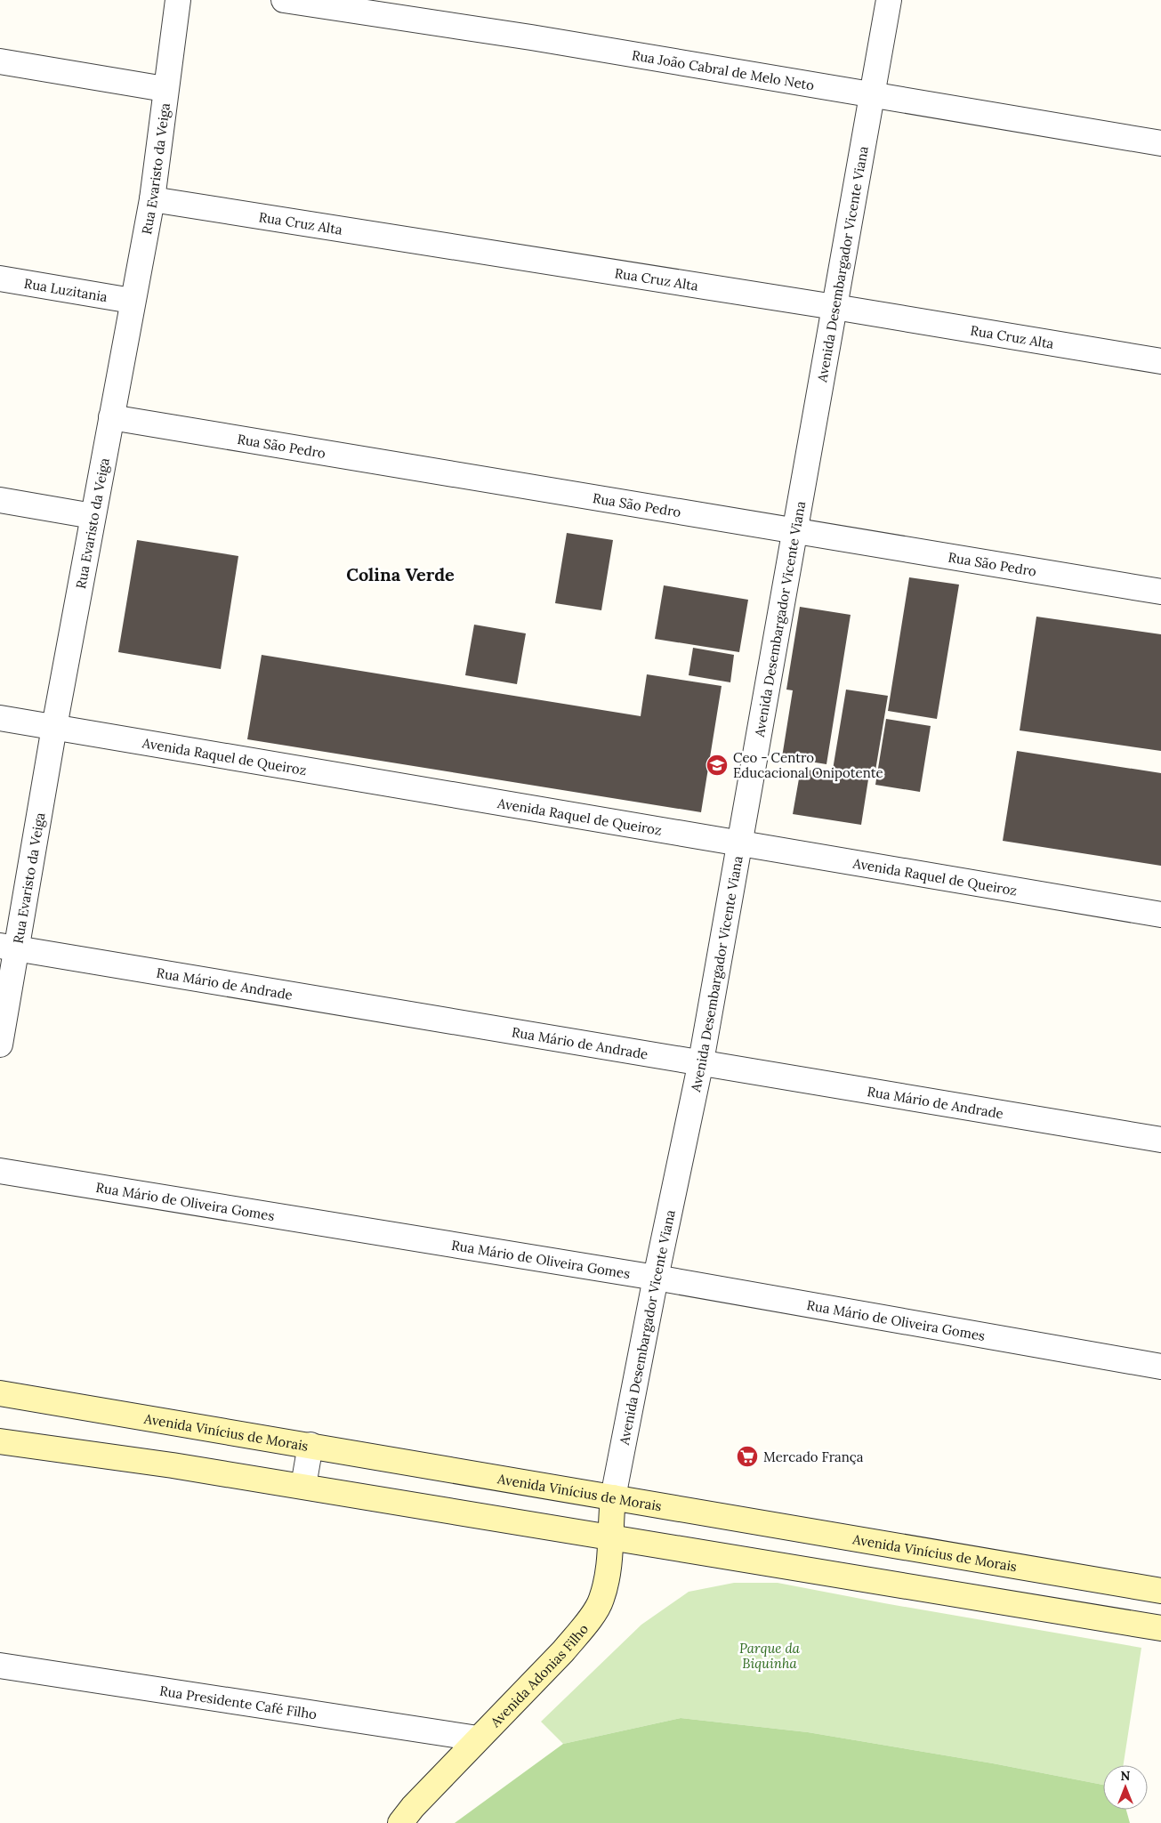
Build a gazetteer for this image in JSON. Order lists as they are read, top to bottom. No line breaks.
{"streets":{"street":["Rua João Cabral de Melo Neto","Rua Evaristo da Veiga","Rua Cruz Alta","Avenida Desembargador Vicente Viana","Rua Luzitania","Rua São Pedro","Avenida Raquel de Queiroz","Rua Mário de Andrade","Rua Mário de Oliveira Gomes","Avenida Vinícius de Morais","Avenida Adonias Filho","Rua Presidente Café Filho"]},"crossings":[["Rua João Cabral de Melo Neto","Avenida Desembargador Vicente Viana"],["Rua Evaristo da Veiga","Rua Cruz Alta"],["Rua Evaristo da Veiga","Rua Luzitania"],["Rua Evaristo da Veiga","Rua São Pedro"],["Rua Evaristo da Veiga","Avenida Raquel de Queiroz"],["Rua Evaristo da Veiga","Rua Mário de Andrade"],["Rua Cruz Alta","Avenida Desembargador Vicente Viana"],["Avenida Desembargador Vicente Viana","Rua São Pedro"],["Avenida Desembargador Vicente Viana","Avenida Raquel de Queiroz"],["Avenida Desembargador Vicente Viana","Rua Mário de Andrade"],["Avenida Desembargador Vicente Viana","Rua Mário de Oliveira Gomes"],["Avenida Desembargador Vicente Viana","Avenida Vinícius de Morais"],["Avenida Desembargador Vicente Viana","Avenida Adonias Filho"],["Avenida Vinícius de Morais","Avenida Adonias Filho"],["Avenida Adonias Filho","Rua Presidente Café Filho"]],"districts":["Colina Verde"],"parks":["Parque da Biquinha"],"places":{"school or university":["Ceo - Centro Educacional Onipotente"],"supermarket":["Mercado França"]},"north":"top"}
